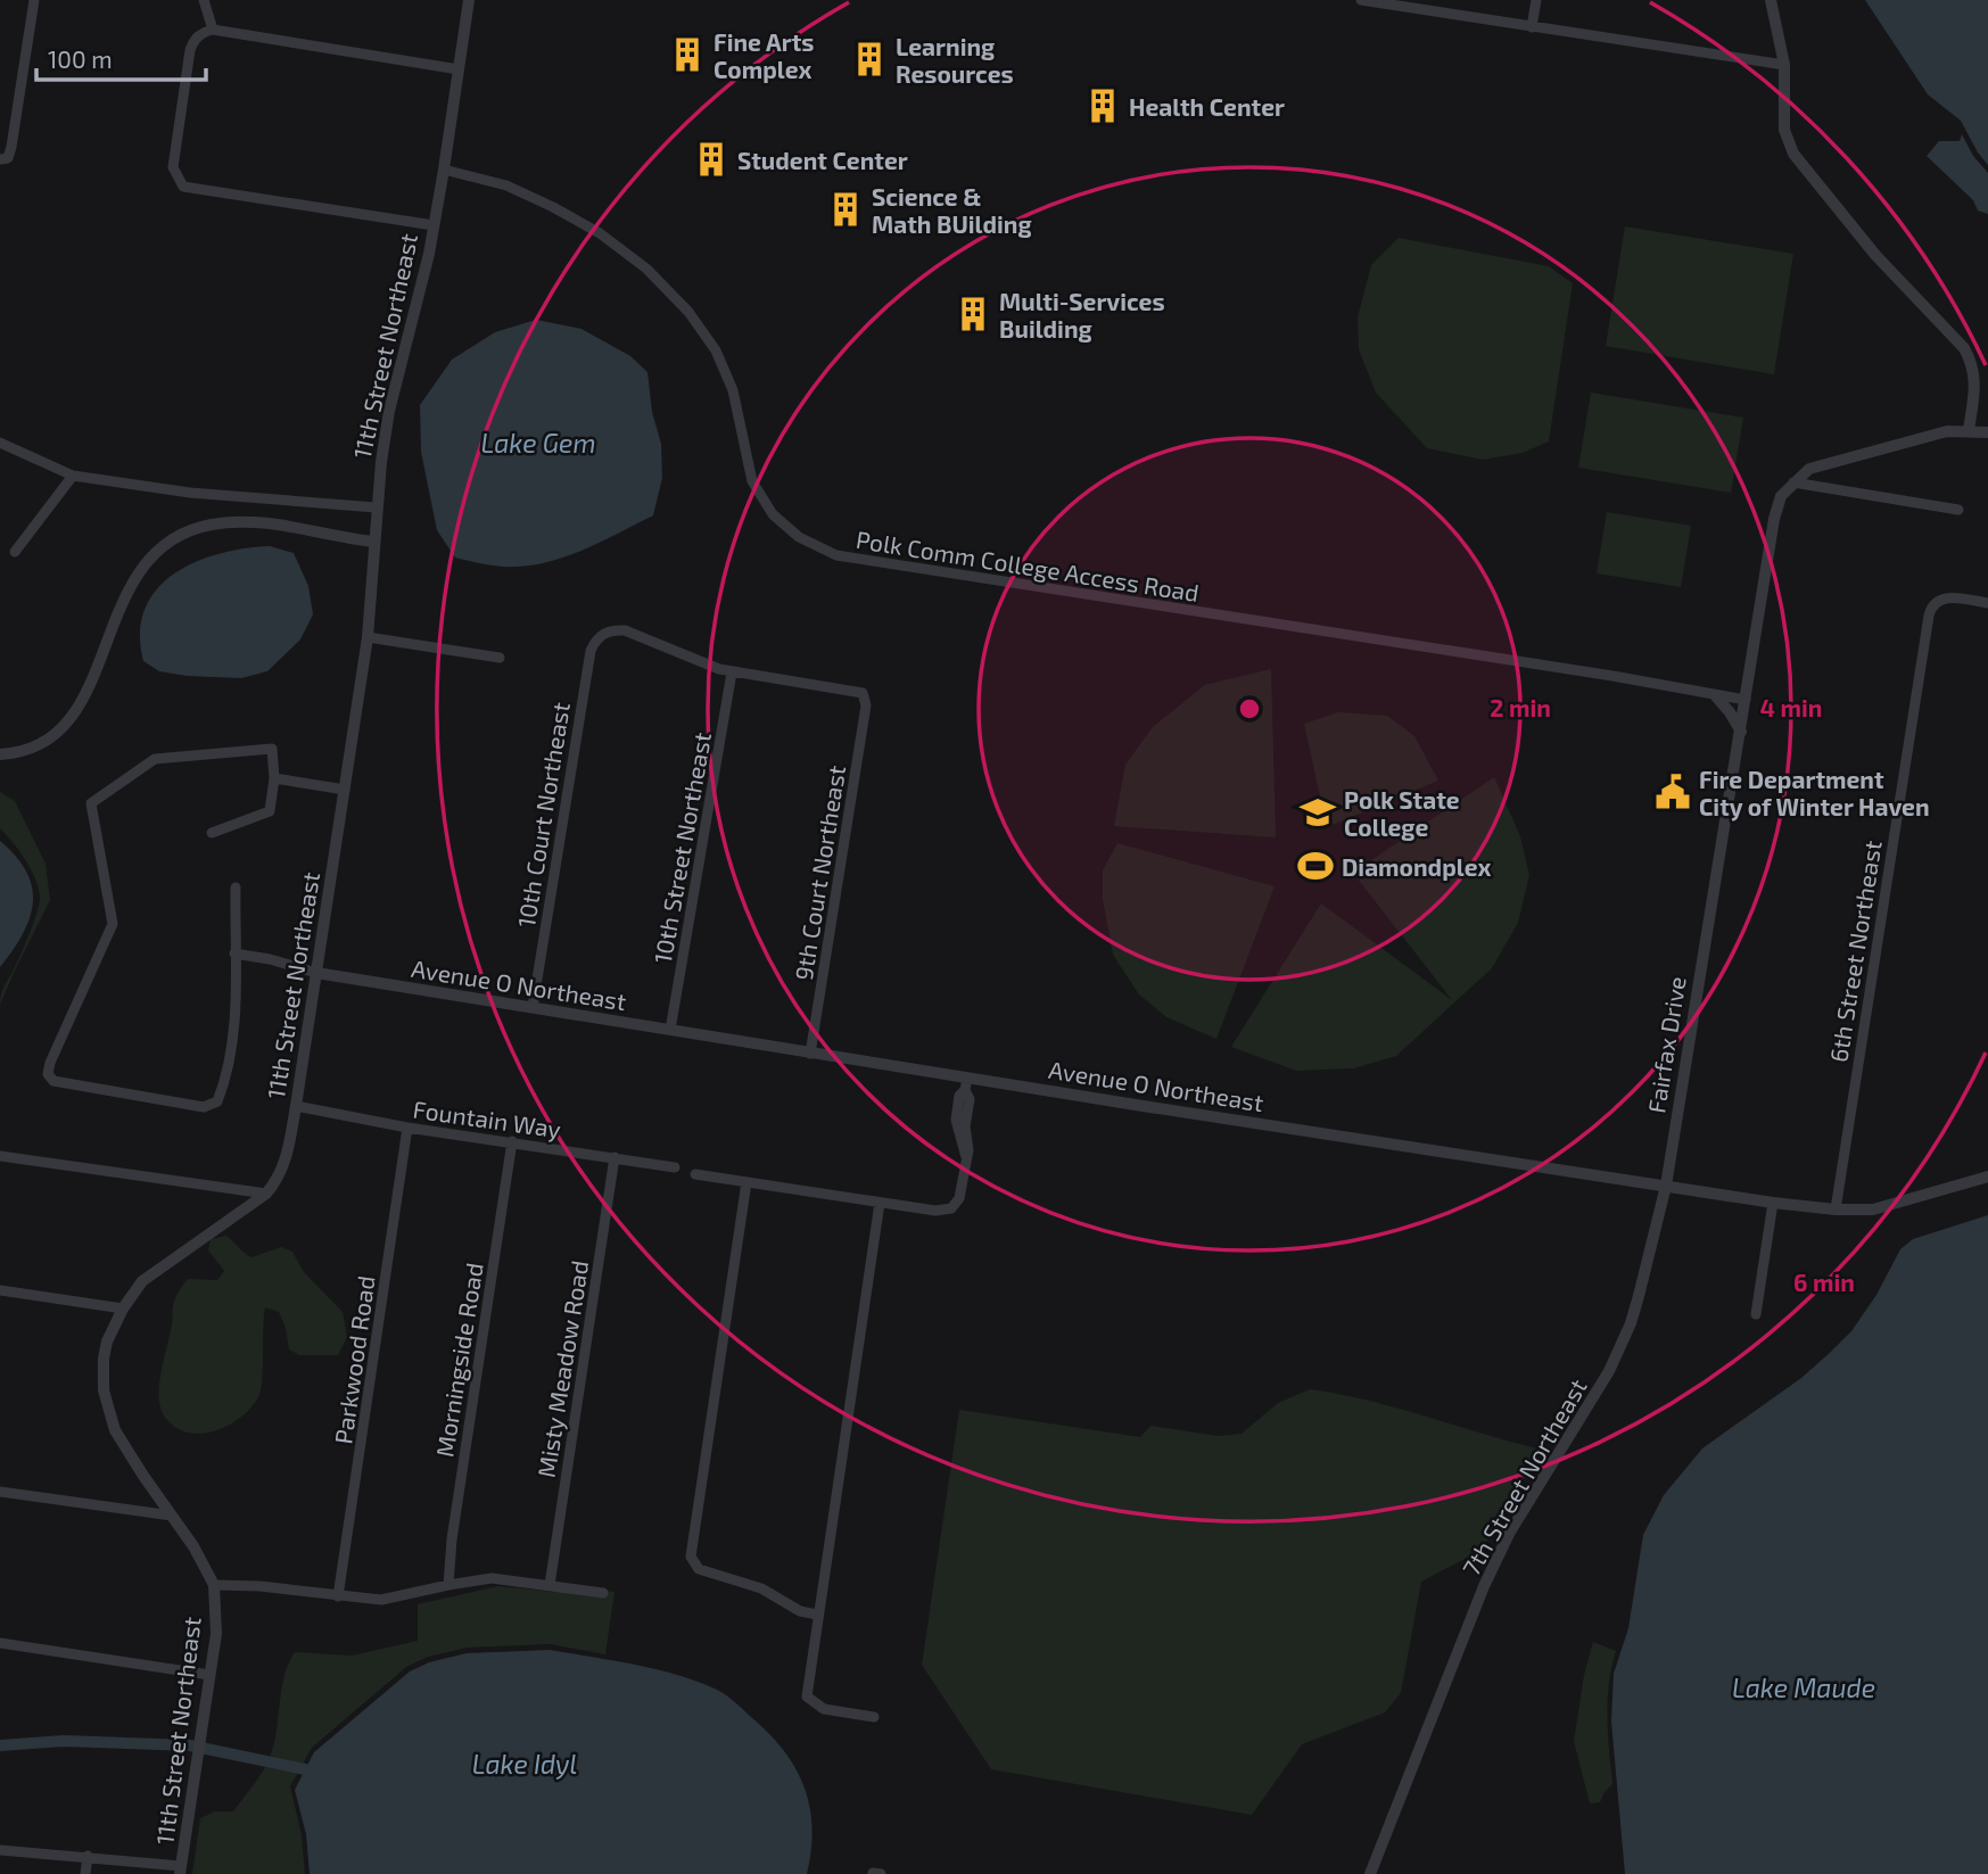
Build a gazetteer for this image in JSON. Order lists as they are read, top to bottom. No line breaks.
{"streets":{"street":["11th Street Northeast","Polk Comm College Access Road","10th Court Northeast","10th Street Northeast","9th Court Northeast","6th Street Northeast","Avenue O Northeast","Fairfax Drive","Fountain Way","Parkwood Road","Morningside Road","Misty Meadow Road","7th Street Northeast"]},"crossings":[["11th Street Northeast","Polk Comm College Access Road"],["11th Street Northeast","Avenue O Northeast"],["11th Street Northeast","Fountain Way"],["Polk Comm College Access Road","Fairfax Drive"],["10th Court Northeast","10th Street Northeast"],["10th Court Northeast","9th Court Northeast"],["10th Court Northeast","Avenue O Northeast"],["10th Street Northeast","9th Court Northeast"],["10th Street Northeast","Avenue O Northeast"],["9th Court Northeast","Avenue O Northeast"],["6th Street Northeast","Avenue O Northeast"],["Avenue O Northeast","Fairfax Drive"],["Avenue O Northeast","7th Street Northeast"],["Fairfax Drive","7th Street Northeast"],["Fountain Way","Parkwood Road"],["Fountain Way","Morningside Road"],["Fountain Way","Misty Meadow Road"]],"water":["Lake Gem","Lake Maude","Lake Idyl"],"places":{"building":["Fine Arts Complex","Learning Resources","Health Center","Student Center","Science & Math BUilding","Multi-Services Building"],"public building":["Fire Department City of Winter Haven"],"school or university":["Polk State College"],"sports":["Diamondplex"]},"scale_bar":"100 m","rings":["2 min","4 min","6 min"]}
